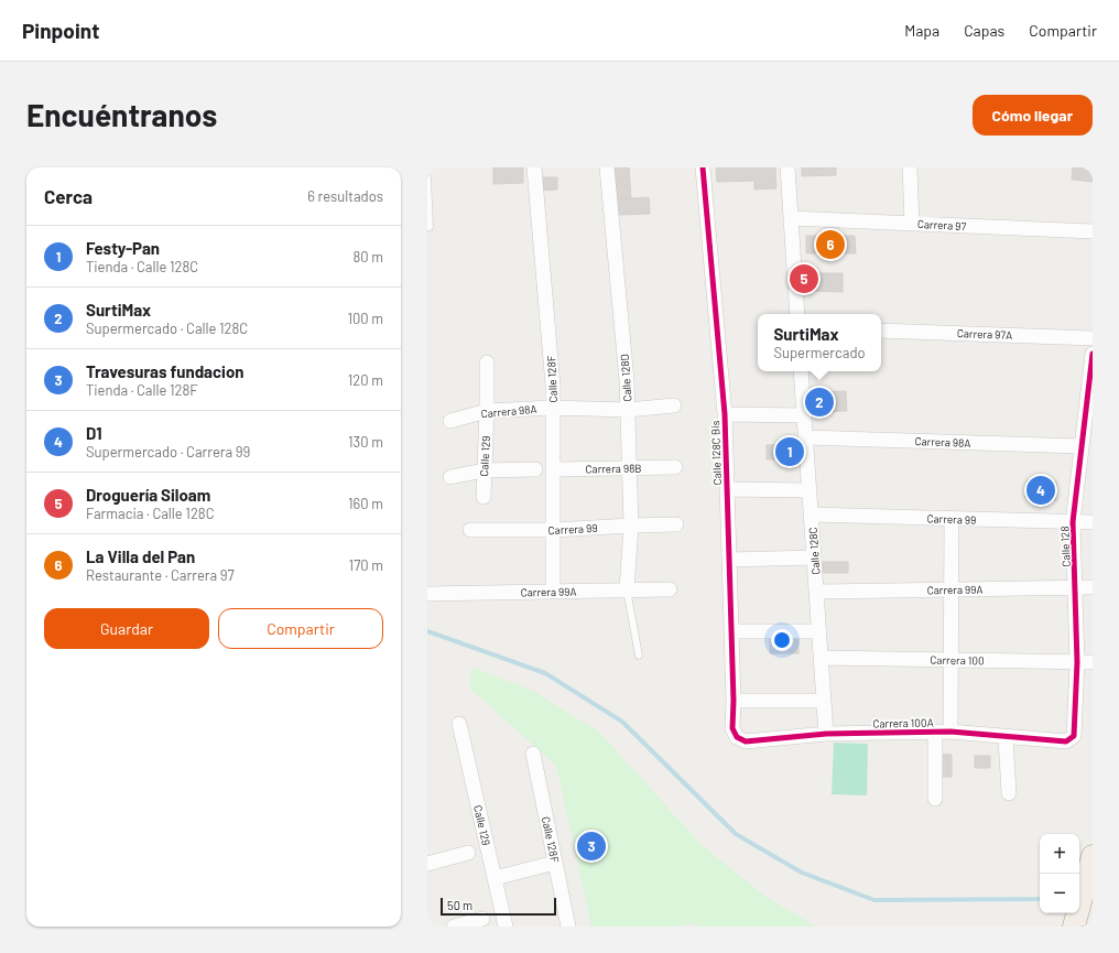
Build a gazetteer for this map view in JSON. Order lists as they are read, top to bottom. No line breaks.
{"streets":{"street":["Carrera 97","Carrera 97A","Calle 128D","Calle 128F","Carrera 98A","Calle 128C Bis","Calle 129","Carrera 98B","Carrera 99","Calle 128","Calle 128C","Carrera 99A","Carrera 100","Carrera 100A"]},"crossings":[["Calle 128D","Carrera 98A"],["Calle 128D","Carrera 98B"],["Calle 128D","Carrera 99"],["Calle 128D","Carrera 99A"],["Calle 128F","Carrera 98A"],["Calle 128F","Carrera 98B"],["Calle 128F","Carrera 99"],["Calle 128F","Carrera 99A"],["Carrera 98A","Calle 129"],["Carrera 98A","Calle 128"],["Carrera 98A","Calle 128C"],["Calle 128C Bis","Carrera 100A"],["Carrera 99","Calle 128"],["Carrera 99","Calle 128C"],["Calle 128","Carrera 99A"],["Calle 128","Carrera 100"],["Calle 128","Carrera 100A"],["Calle 128C","Carrera 99A"],["Calle 128C","Carrera 100"],["Calle 128C","Carrera 100A"]],"scale_bar":"50 m","page":{"header":"Pinpoint","nav":["Mapa","Capas","Compartir"],"buttons":["Cómo llegar",["Guardar","Compartir"]],"title":"Encuéntranos","heading":["Cerca","6 resultados"],"list":[{"mark":"1","name":"Festy-Pan","note":"Tienda · Calle 128C","value":"80 m"},{"mark":"2","name":"SurtiMax","note":"Supermercado · Calle 128C","value":"100 m"},{"mark":"3","name":"Travesuras fundacion","note":"Tienda · Calle 128F","value":"120 m"},{"mark":"4","name":"D1","note":"Supermercado · Carrera 99","value":"130 m"},{"mark":"5","name":"Droguería Siloam","note":"Farmacia · Calle 128C","value":"160 m"},{"mark":"6","name":"La Villa del Pan","note":"Restaurante · Carrera 97","value":"170 m"}],"pins":["6","5","2","1","4","3"],"popup":["SurtiMax","Supermercado"],"map_buttons":["+","−"],"scale":"50 m"}}
